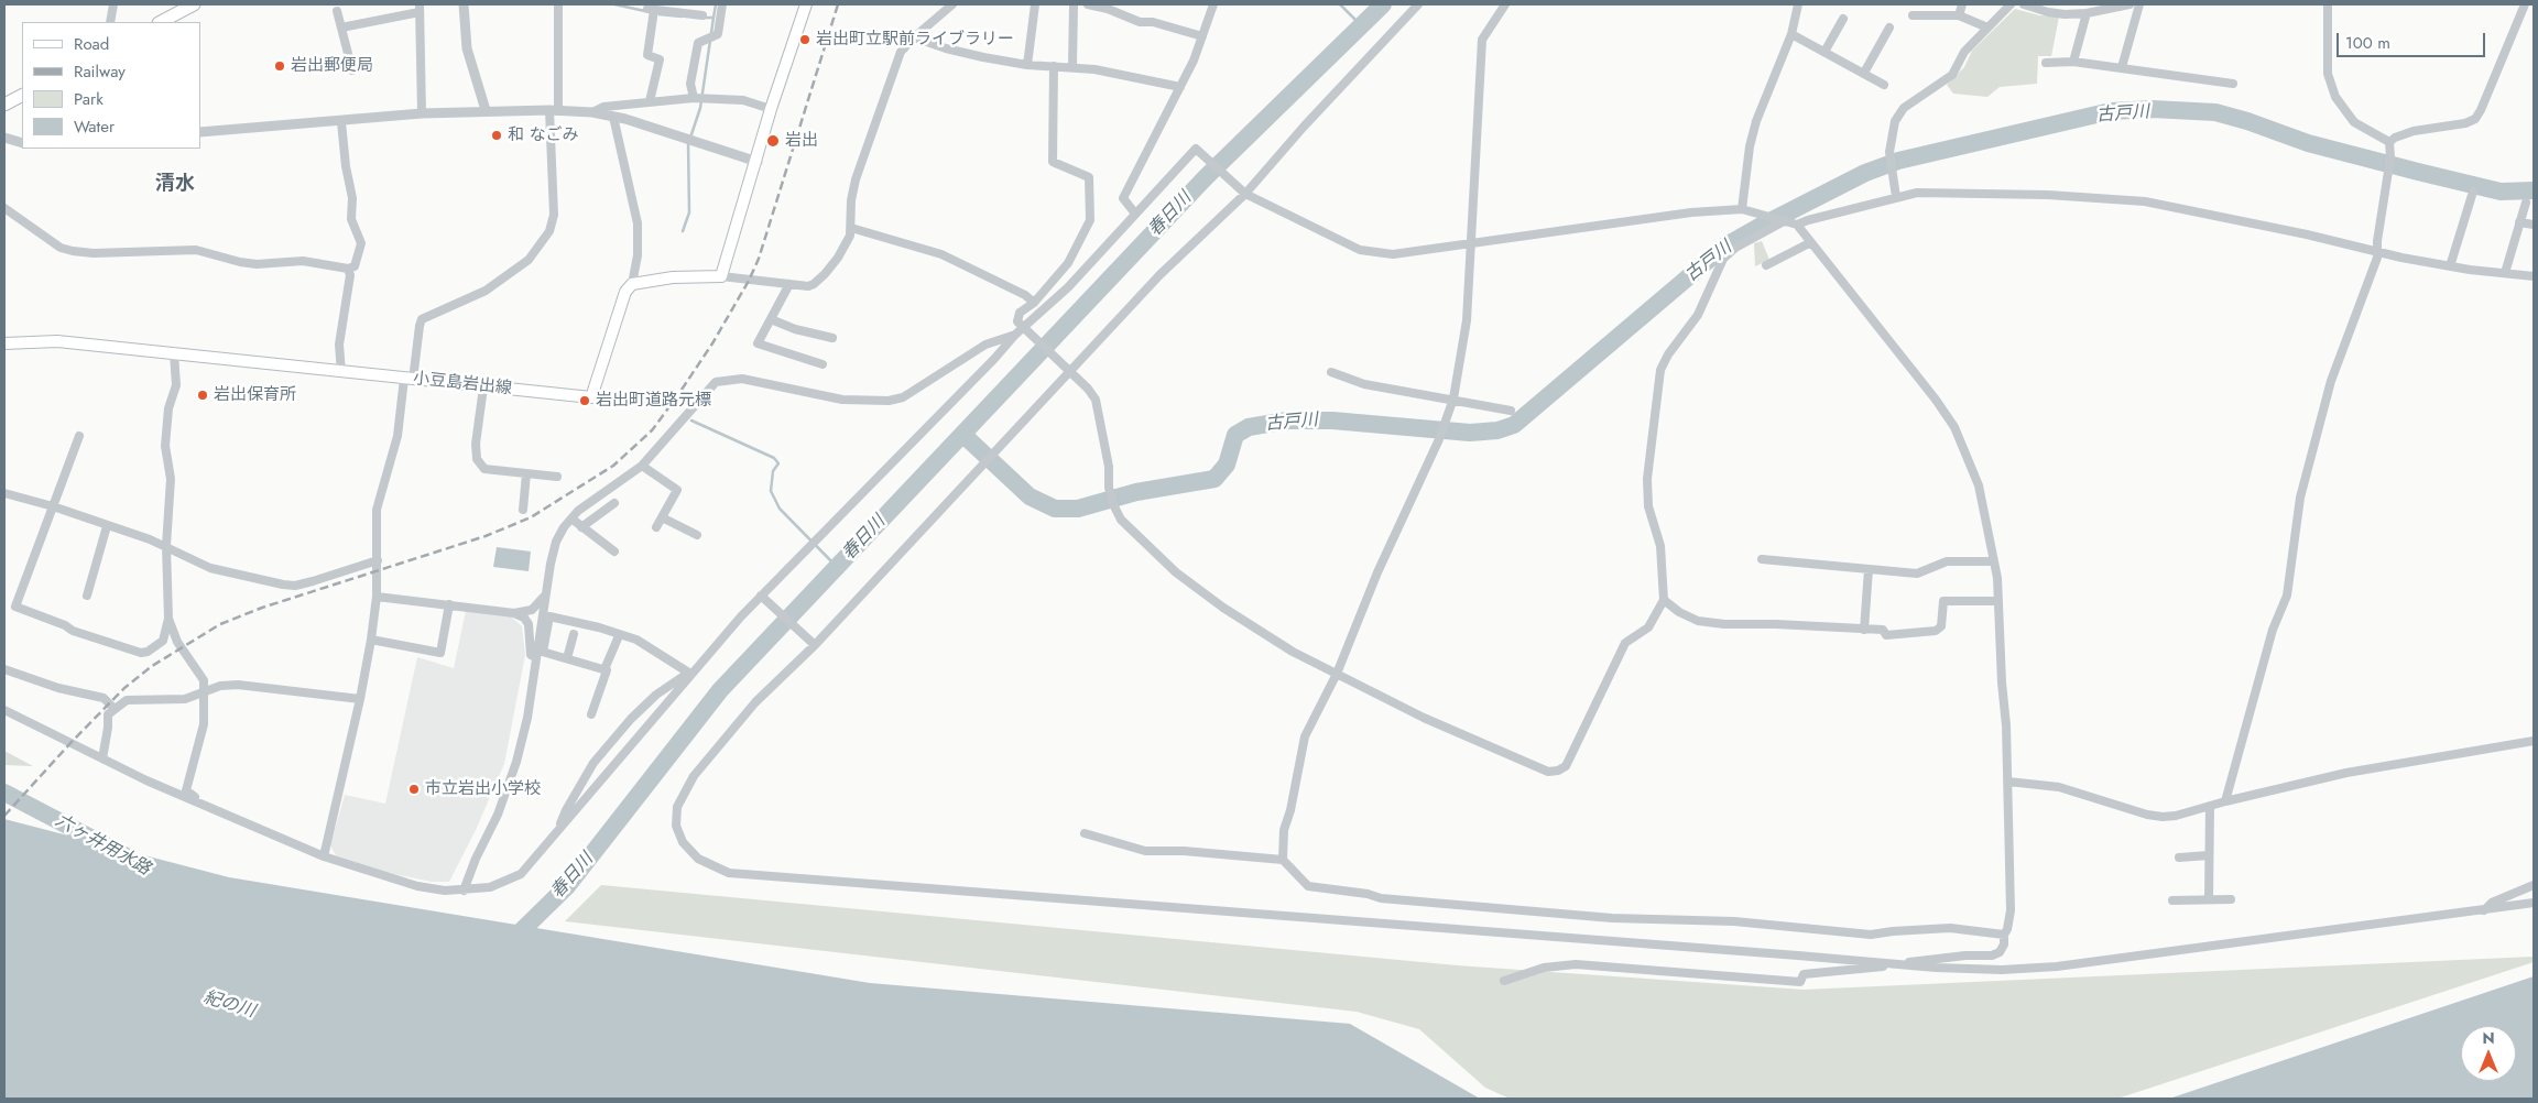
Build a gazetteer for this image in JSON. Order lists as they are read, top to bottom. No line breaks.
{"streets":{"main road":["小豆島岩出線"]},"districts":["清水"],"water":["古戸川","春日川","六ヶ井用水路","紀の川"],"places":["岩出町立駅前ライブラリー","岩出郵便局","和 なごみ","岩出","岩出保育所","岩出町道路元標","市立岩出小学校"],"legend":["Road","Railway","Park","Water"],"scale_bar":"100 m","north":"top"}
